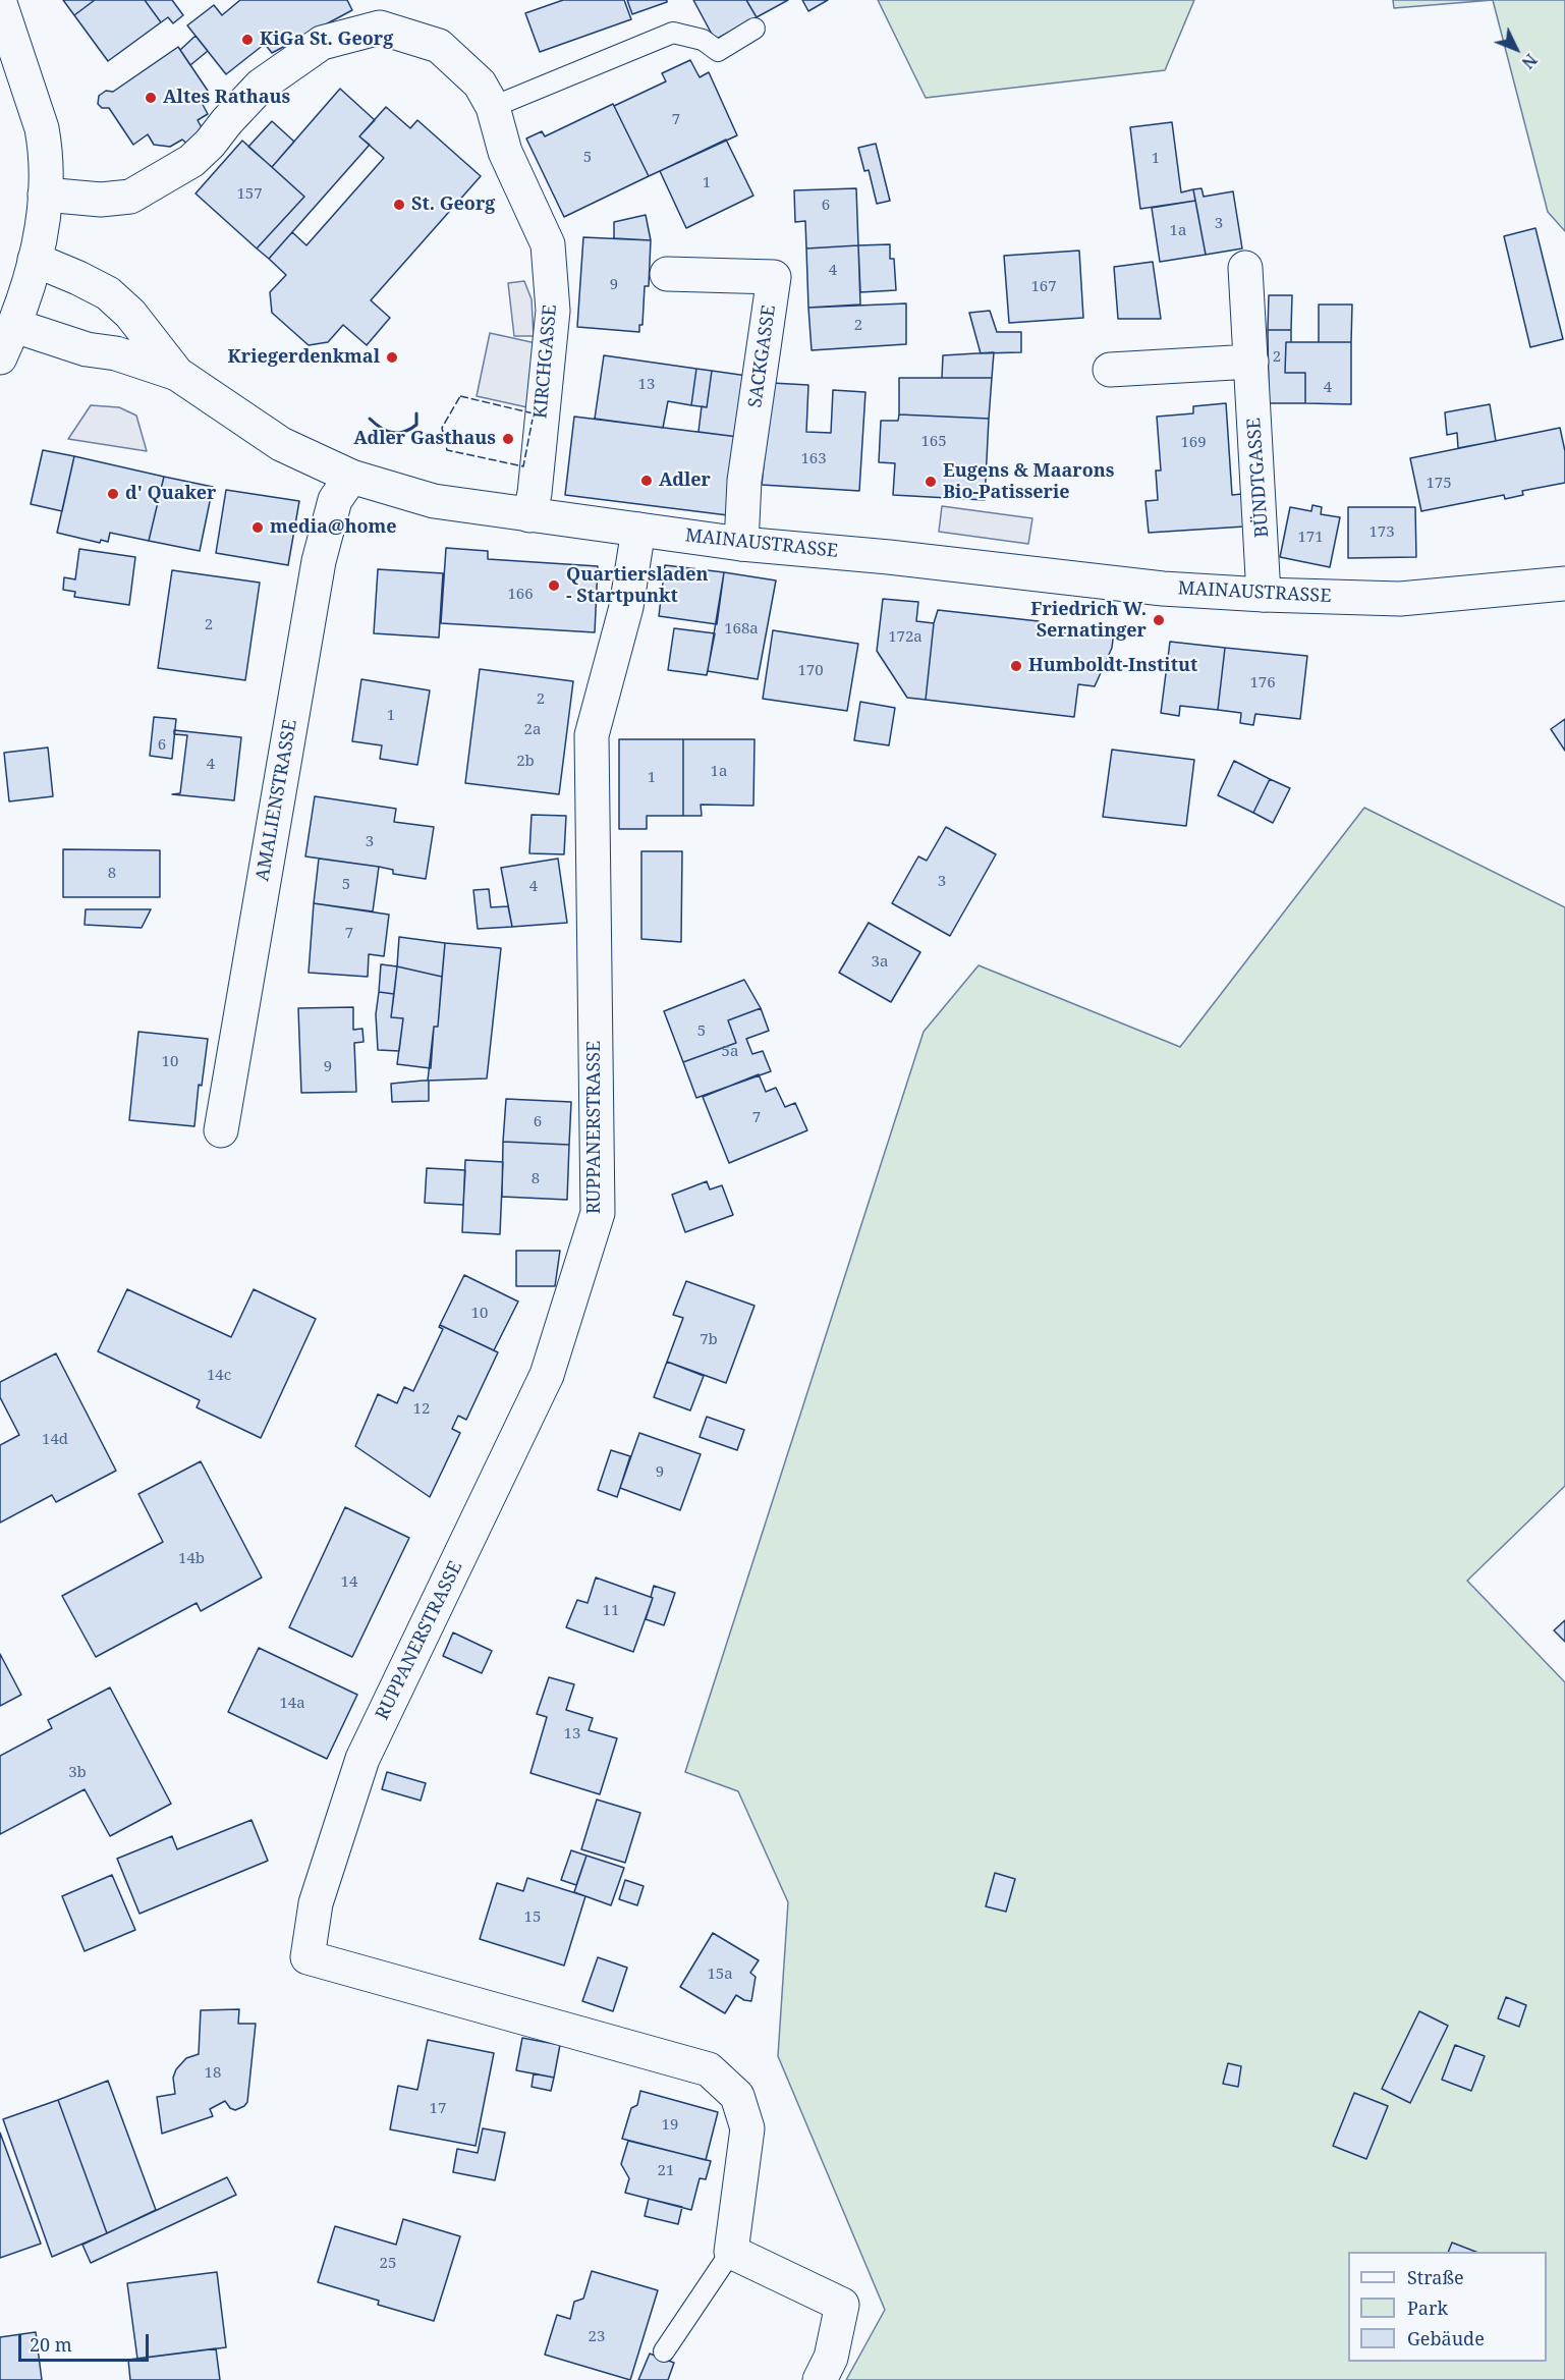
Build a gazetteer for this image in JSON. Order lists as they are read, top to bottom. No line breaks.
{"streets":{"street":["SACKGASSE","KIRCHGASSE","BÜNDTGASSE","MAINAUSTRASSE","AMALIENSTRASSE","RUPPANERSTRASSE"]},"crossings":[["SACKGASSE","MAINAUSTRASSE"],["KIRCHGASSE","MAINAUSTRASSE"],["BÜNDTGASSE","MAINAUSTRASSE"],["MAINAUSTRASSE","AMALIENSTRASSE"],["MAINAUSTRASSE","RUPPANERSTRASSE"]],"places":["KiGa St. Georg","Altes Rathaus","St. Georg","Kriegerdenkmal","Adler Gasthaus","Adler","Eugens & Maarons Bio-Patisserie","d' Quaker","media@home","Quartiersladen - Startpunkt","Friedrich W. Sernatinger","Humboldt-Institut"],"house_numbers":["7","5","1","1","157","6","3","1a","4","9","167","2","2","13","4","165","169","163","175","173","171","166","2","168a","172a","170","176","2","1","2a","6","2b","4","1a","1","3","8","3","5","4","7","3a","5","5a","10","9","7","6","8","10","7b","14c","12","14d","9","14b","14","11","14a","13","3b","15","15a","18","17","19","21","25","23"],"legend":["Straße","Park","Gebäude"],"scale_bar":"20 m","north":"bottom right"}
